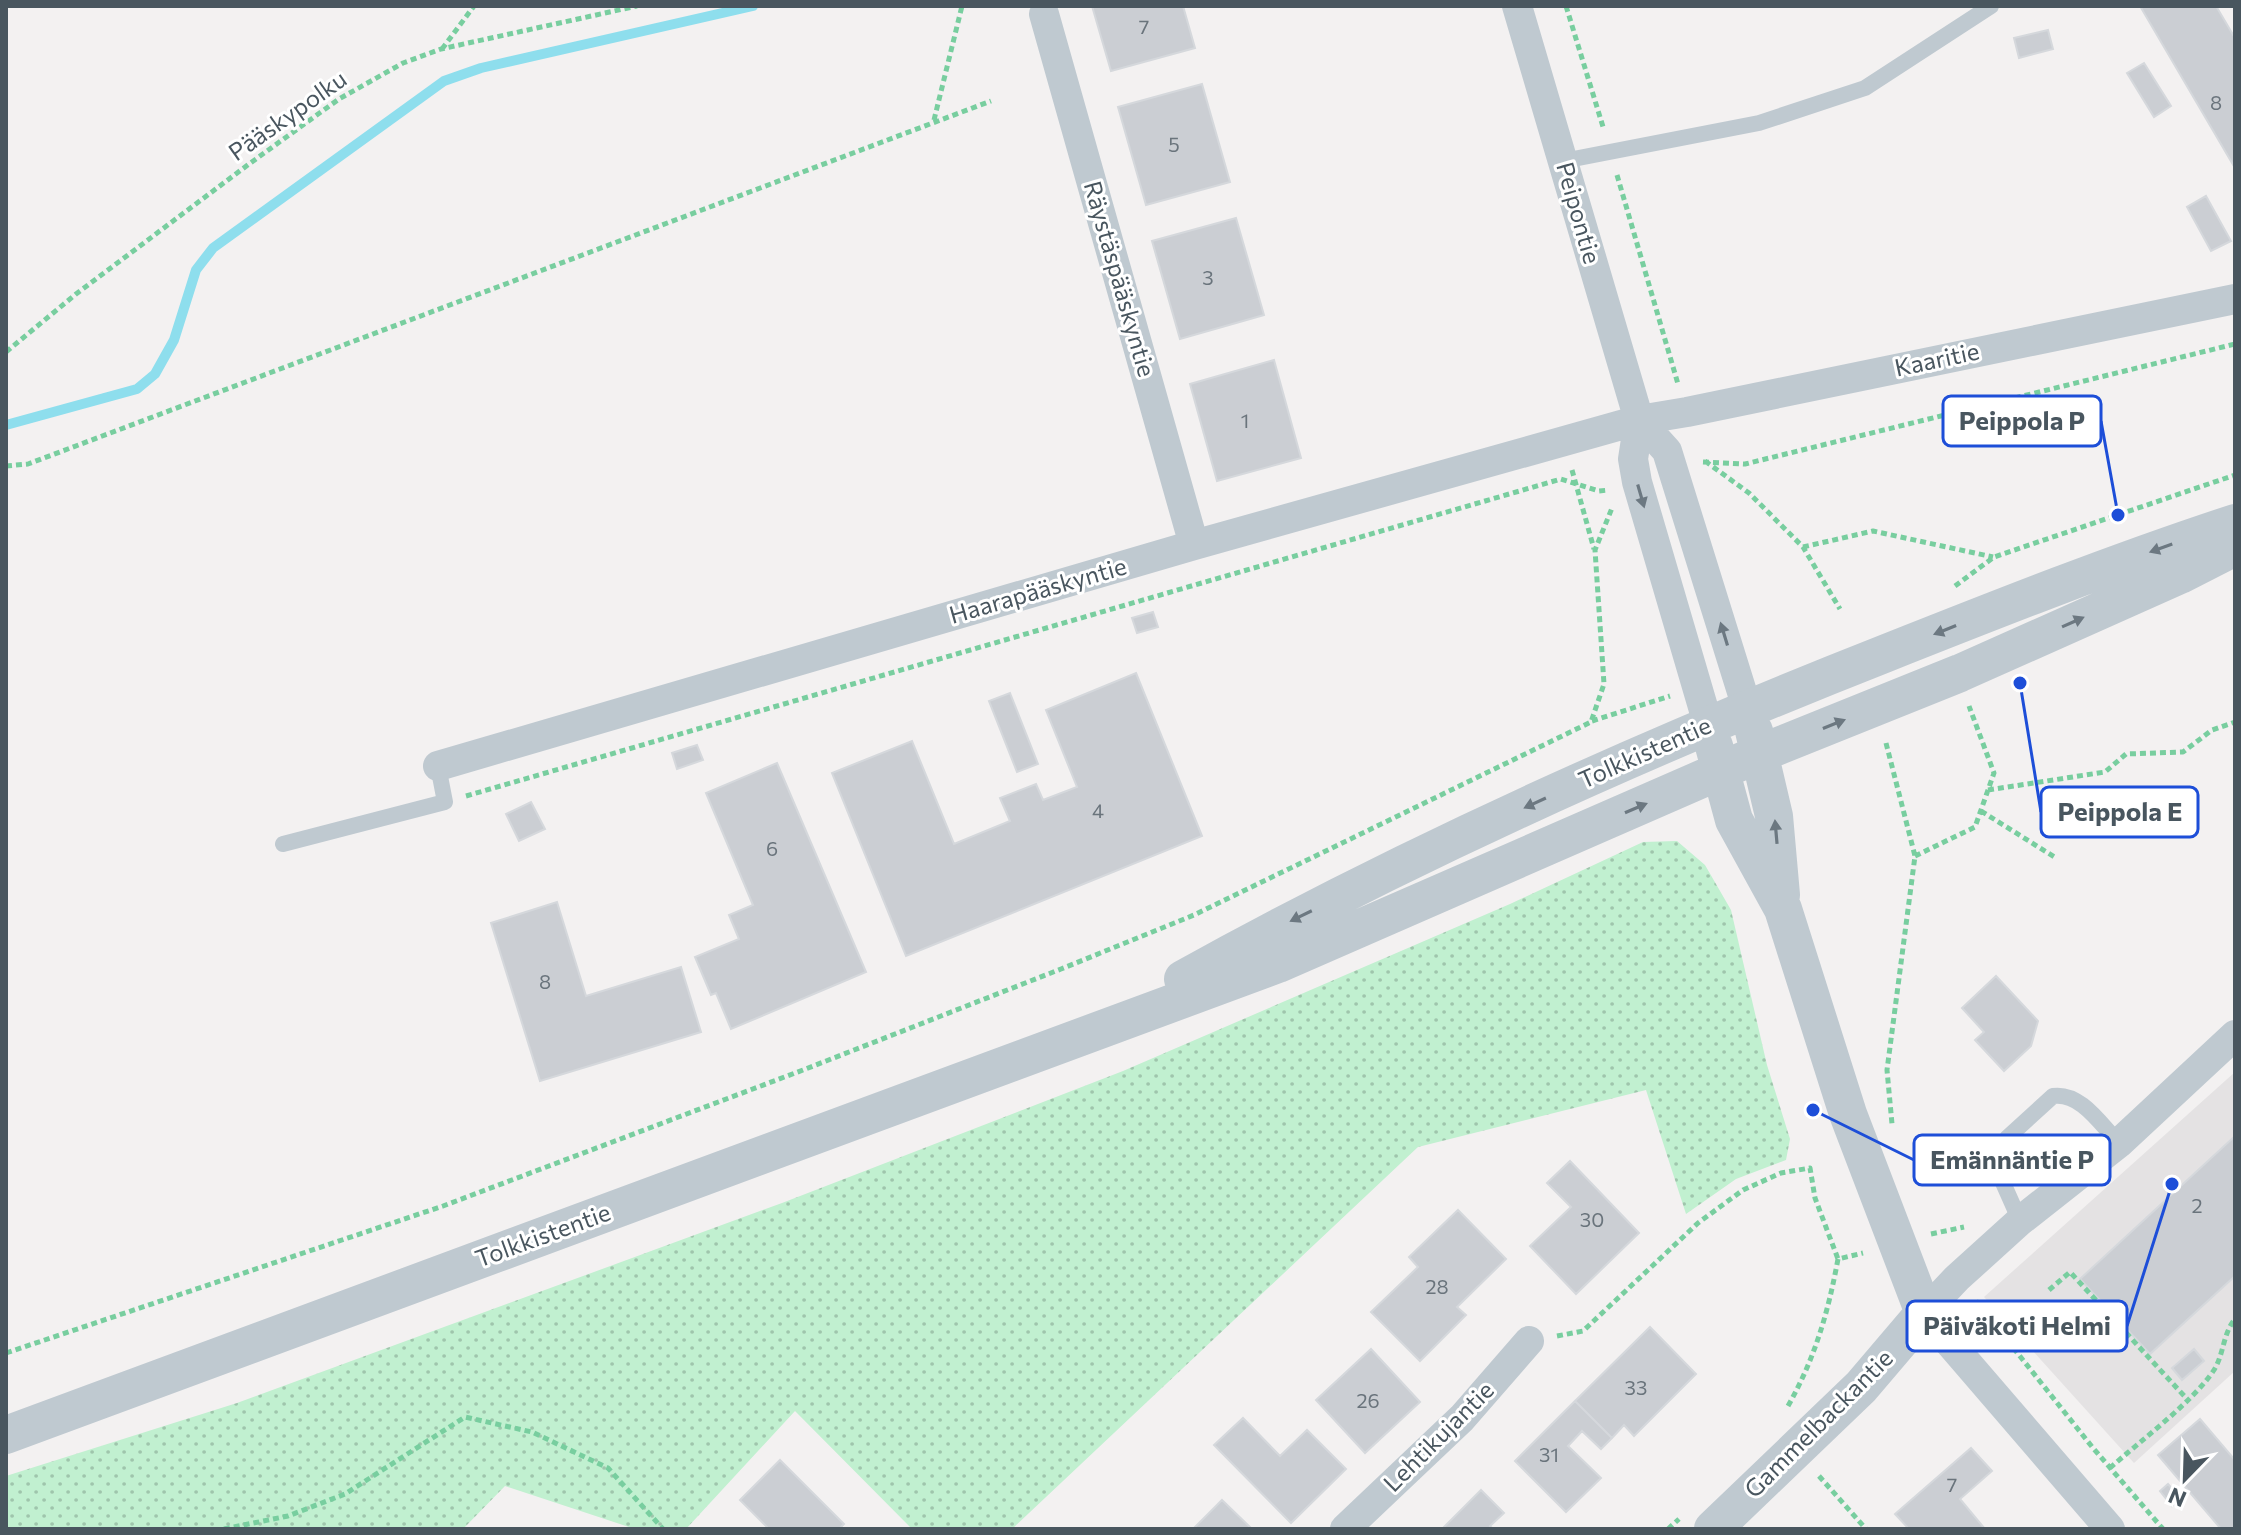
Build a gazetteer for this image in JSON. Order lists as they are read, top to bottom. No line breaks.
{"streets":{"street":["Peipontie","Räystäspääskyntie","Kaaritie","Haarapääskyntie","Tolkkistentie","Gammelbackantie","Lehtikujantie"],"path":["Pääskypolku"]},"crossings":[["Peipontie","Kaaritie"],["Peipontie","Haarapääskyntie"],["Peipontie","Tolkkistentie"],["Räystäspääskyntie","Haarapääskyntie"],["Kaaritie","Haarapääskyntie"]],"places":["Peippola P","Peippola E","Emännäntie P","Päiväkoti Helmi"],"house_numbers":["7","8","5","3","1","4","6","8","2","30","28","33","26","31","7"],"north":"bottom left"}
